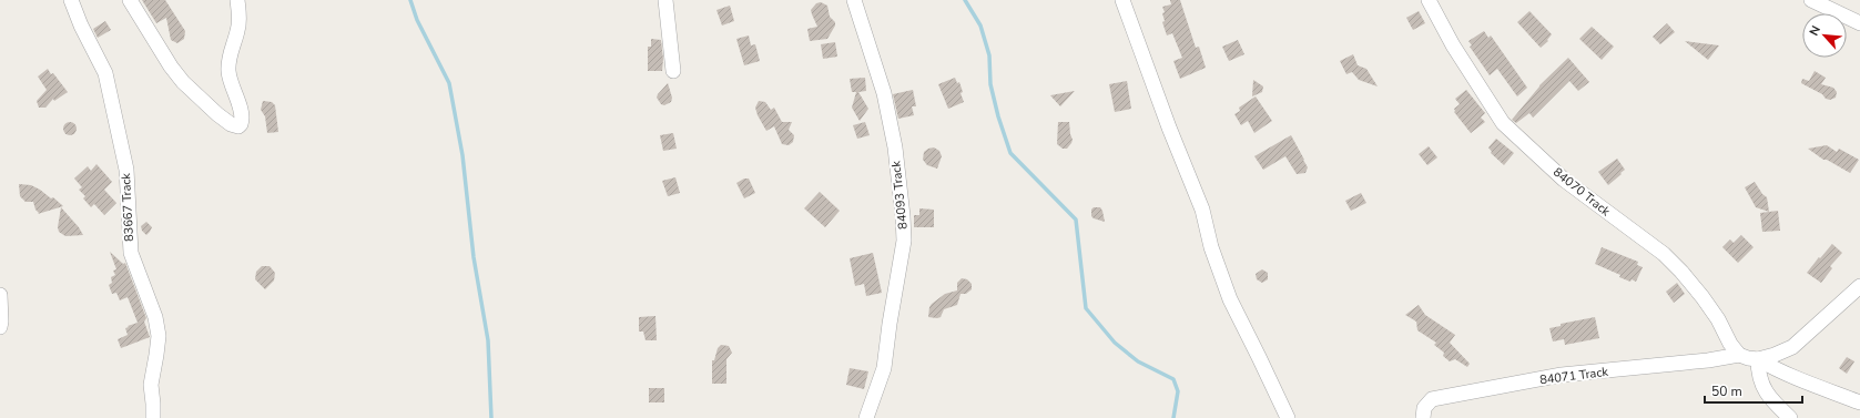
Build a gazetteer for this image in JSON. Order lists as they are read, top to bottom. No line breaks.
{"streets":{"street":["84070 Track","84093 Track","83667 Track","84071 Track"]},"crossings":[["84070 Track","84071 Track"]],"scale_bar":"50 m","north":"top left"}
